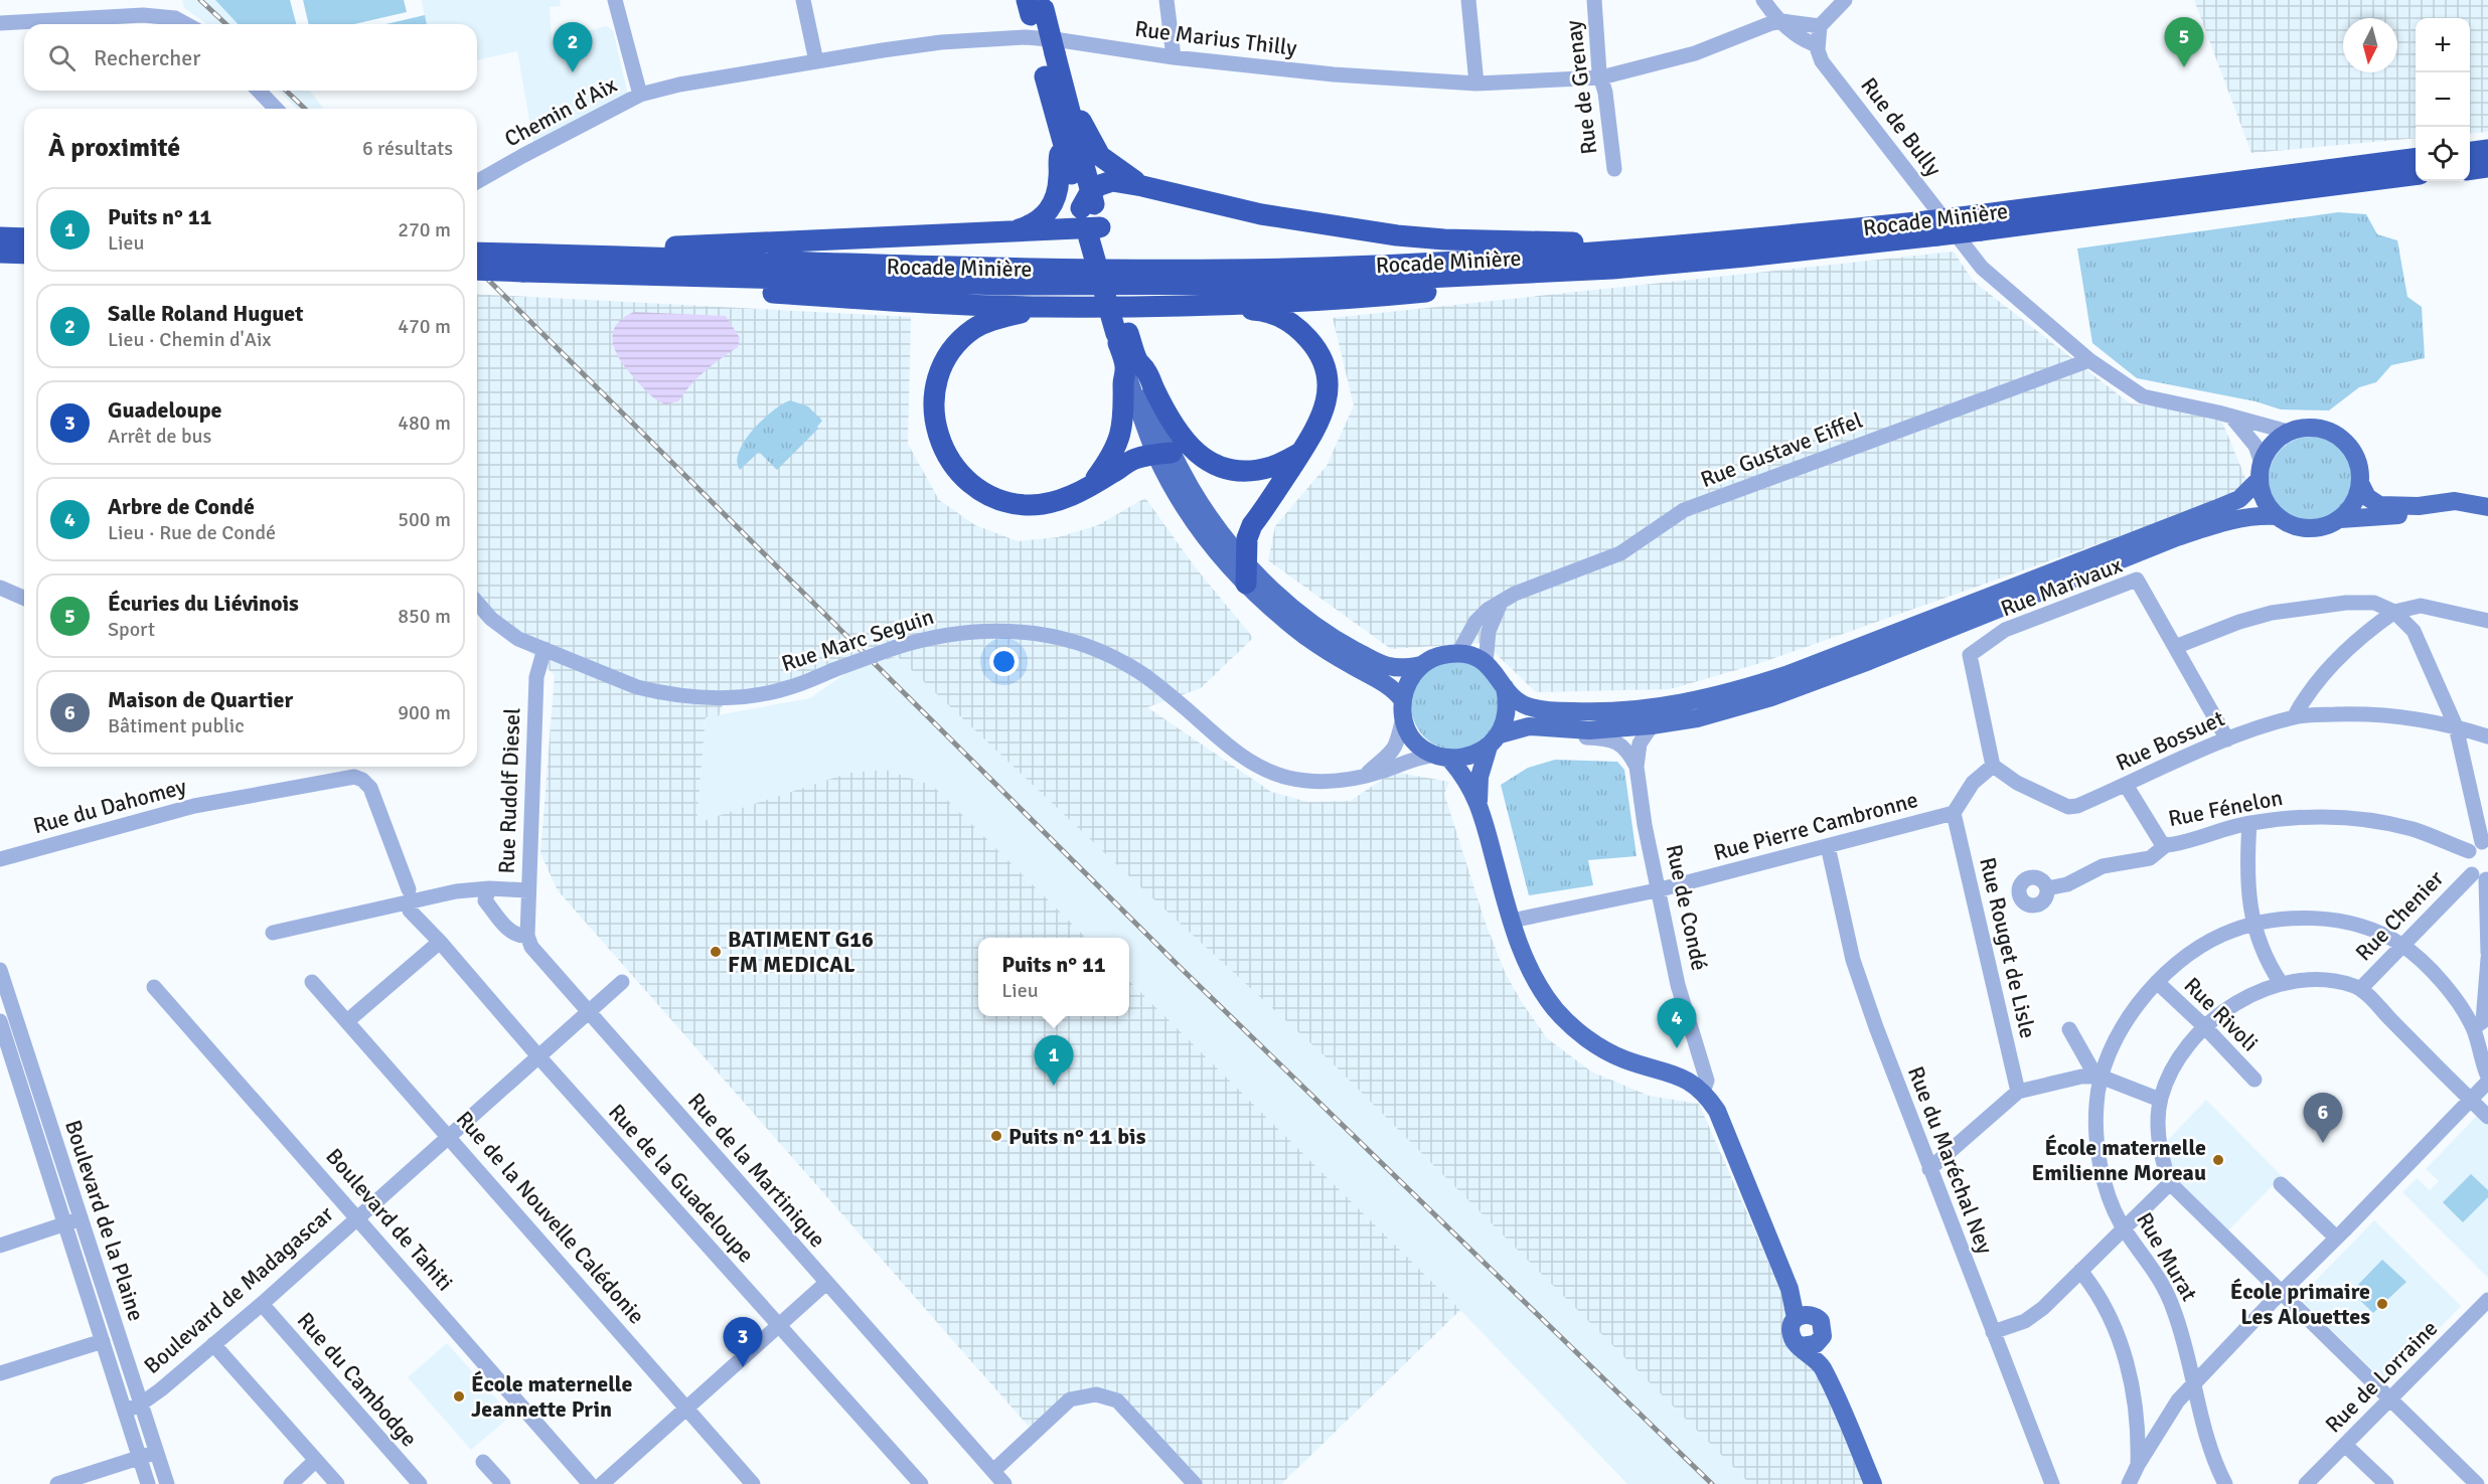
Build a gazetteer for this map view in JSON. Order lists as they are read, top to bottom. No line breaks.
{"streets":{"highway":["Rocade Minière"],"street":["Rue Marius Thilly","Rue de Grenay","Chemin d'Aix","Rue de Bully","Rue Gustave Eiffel","Rue Marivaux","Rue Marc Seguin","Rue Bossuet","Rue Rudolf Diesel","Rue du Dahomey","Rue Fénelon","Rue Pierre Cambronne","Rue de Condé","Rue Chenier","Rue Rouget de Lisle","Rue Rivoli","Rue du Maréchal Ney","Rue de la Martinique","Rue de la Guadeloupe","Rue de la Nouvelle Calédonie","Boulevard de Tahiti","Boulevard de la Plaine","Rue Murat","Boulevard de Madagascar","Rue de Lorraine","Rue du Cambodge"]},"crossings":[["Rue Marius Thilly","Rue de Grenay"],["Rue Marius Thilly","Chemin d'Aix"],["Rue de Bully","Rue Gustave Eiffel"],["Rue Gustave Eiffel","Rue Marc Seguin"],["Rue Marivaux","Rue Bossuet"],["Rue Marc Seguin","Rue Rudolf Diesel"],["Rue Bossuet","Rue Fénelon"],["Rue Rudolf Diesel","Rue de la Martinique"],["Rue Pierre Cambronne","Rue de Condé"],["Rue Pierre Cambronne","Rue Rouget de Lisle"],["Rue Pierre Cambronne","Rue du Maréchal Ney"],["Rue Chenier","Rue Murat"],["Rue Rivoli","Rue Murat"],["Rue de la Martinique","Boulevard de Madagascar"],["Rue de la Guadeloupe","Boulevard de Madagascar"],["Rue de la Nouvelle Calédonie","Boulevard de Madagascar"],["Boulevard de Tahiti","Boulevard de Madagascar"],["Boulevard de la Plaine","Boulevard de Madagascar"],["Boulevard de Madagascar","Rue du Cambodge"]],"places":["BATIMENT G16 FM MEDICAL","Puits n° 11 bis","École maternelle Emilienne Moreau","École primaire Les Alouettes","École maternelle Jeannette Prin"],"north":"bottom","page":{"pins":["5","2","4","1","6","3"],"map_buttons":["+","−"],"search":"Rechercher","heading":["À proximité","6 résultats"],"list":[{"mark":"1","name":"Puits n° 11","note":"Lieu","value":"270 m"},{"mark":"2","name":"Salle Roland Huguet","note":"Lieu · Chemin d'Aix","value":"470 m"},{"mark":"3","name":"Guadeloupe","note":"Arrêt de bus","value":"480 m"},{"mark":"4","name":"Arbre de Condé","note":"Lieu · Rue de Condé","value":"500 m"},{"mark":"5","name":"Écuries du Liévinois","note":"Sport","value":"850 m"},{"mark":"6","name":"Maison de Quartier","note":"Bâtiment public","value":"900 m"}],"popup":["Puits n° 11","Lieu"]}}
